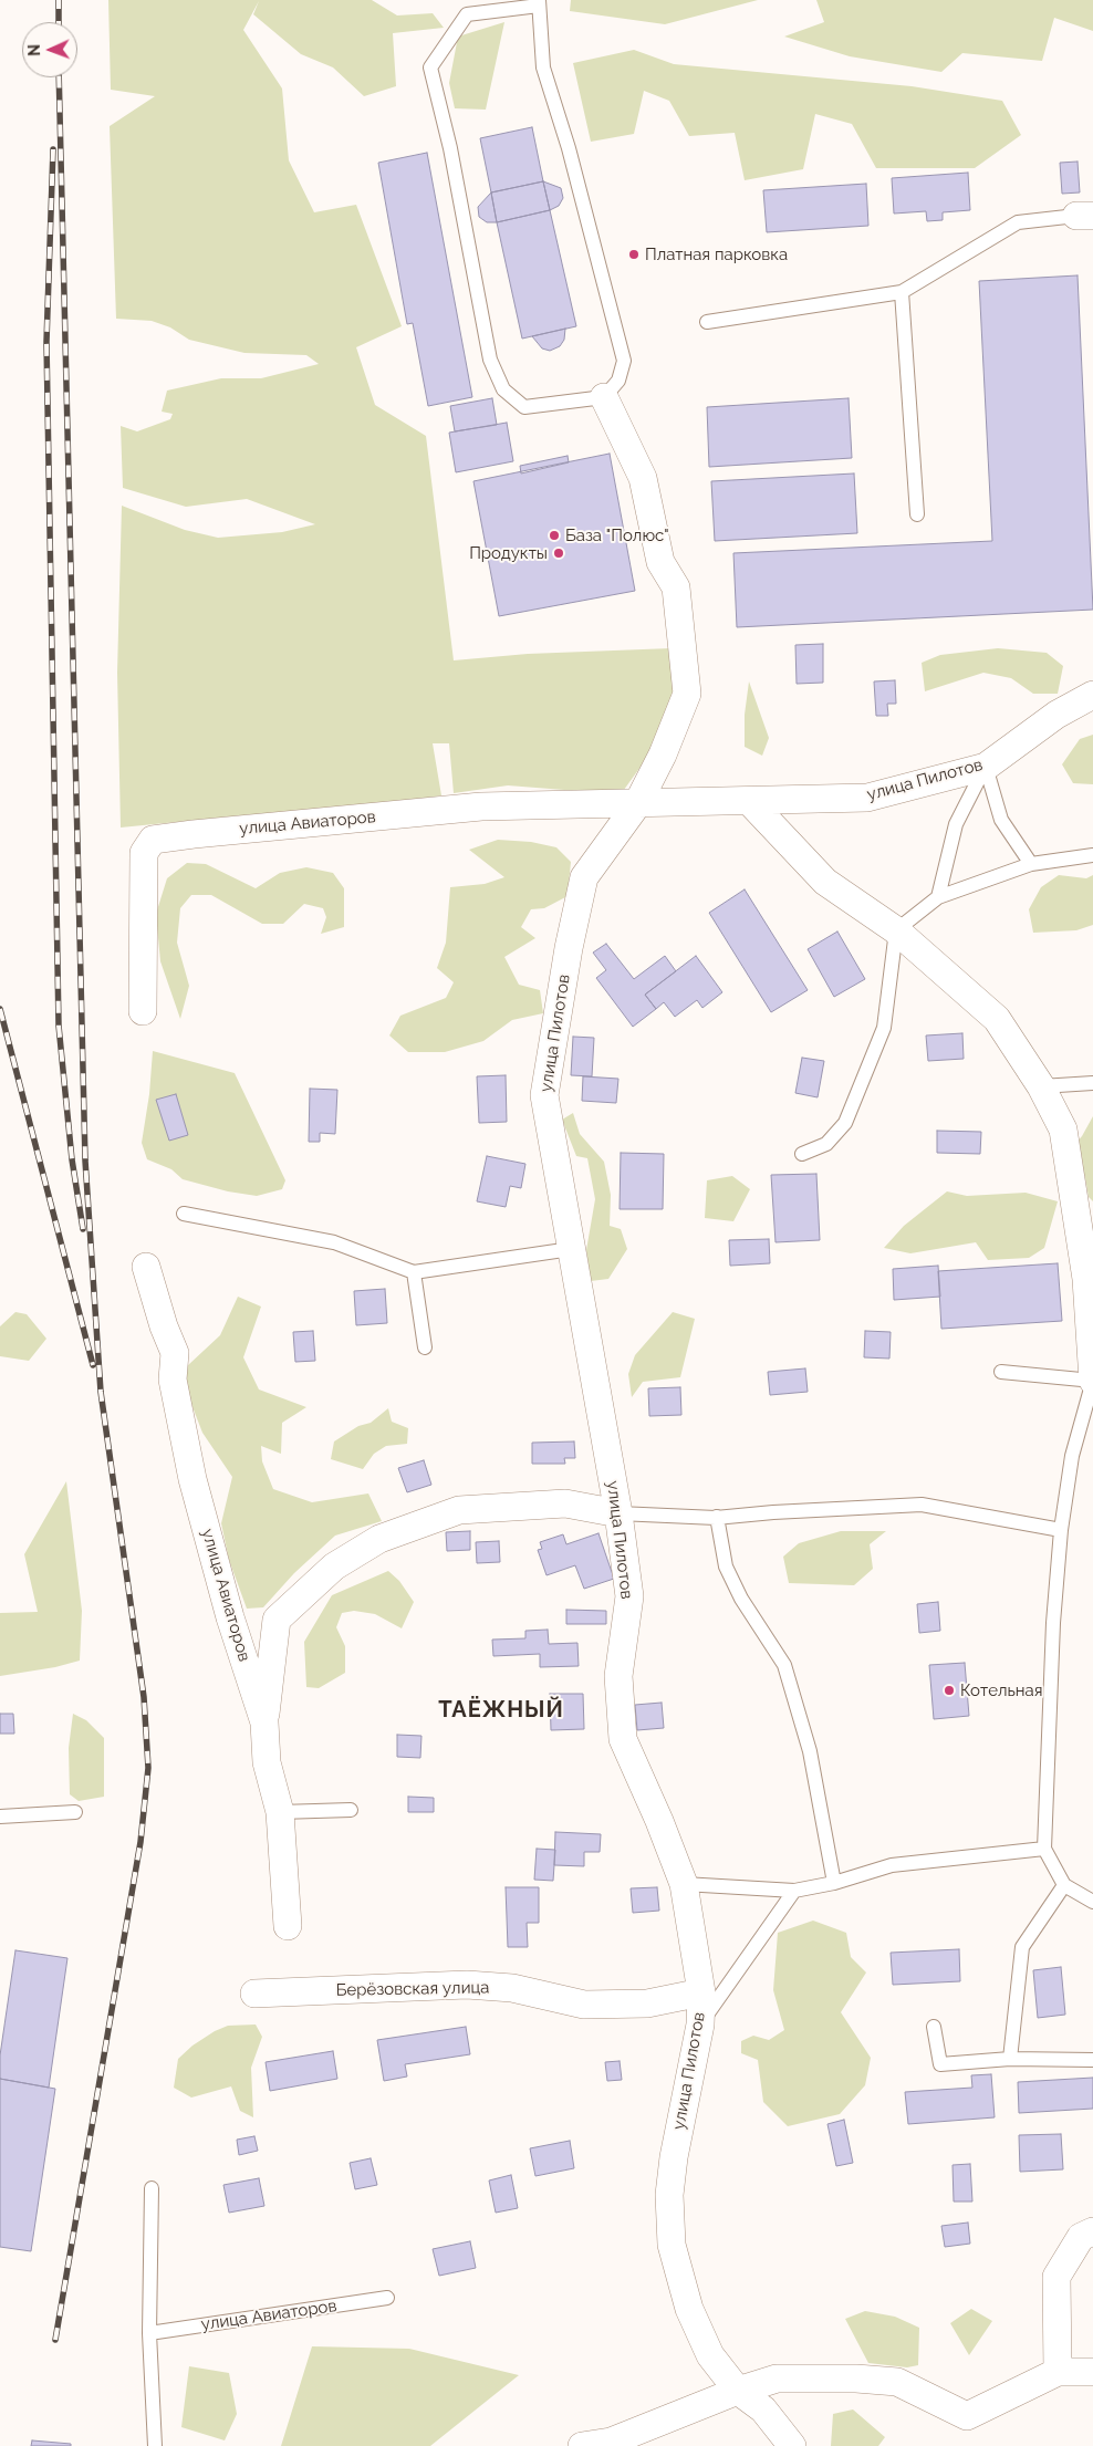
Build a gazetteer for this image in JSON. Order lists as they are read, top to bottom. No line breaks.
{"streets":{"street":["улица Пилотов","улица Авиаторов","Берёзовская улица"]},"crossings":[["улица Пилотов","улица Авиаторов"],["улица Пилотов","Берёзовская улица"]],"districts":["ТАЁЖНЫЙ"],"places":["Платная парковка","База \"Полюс\"","Продукты","Котельная"],"north":"left"}
